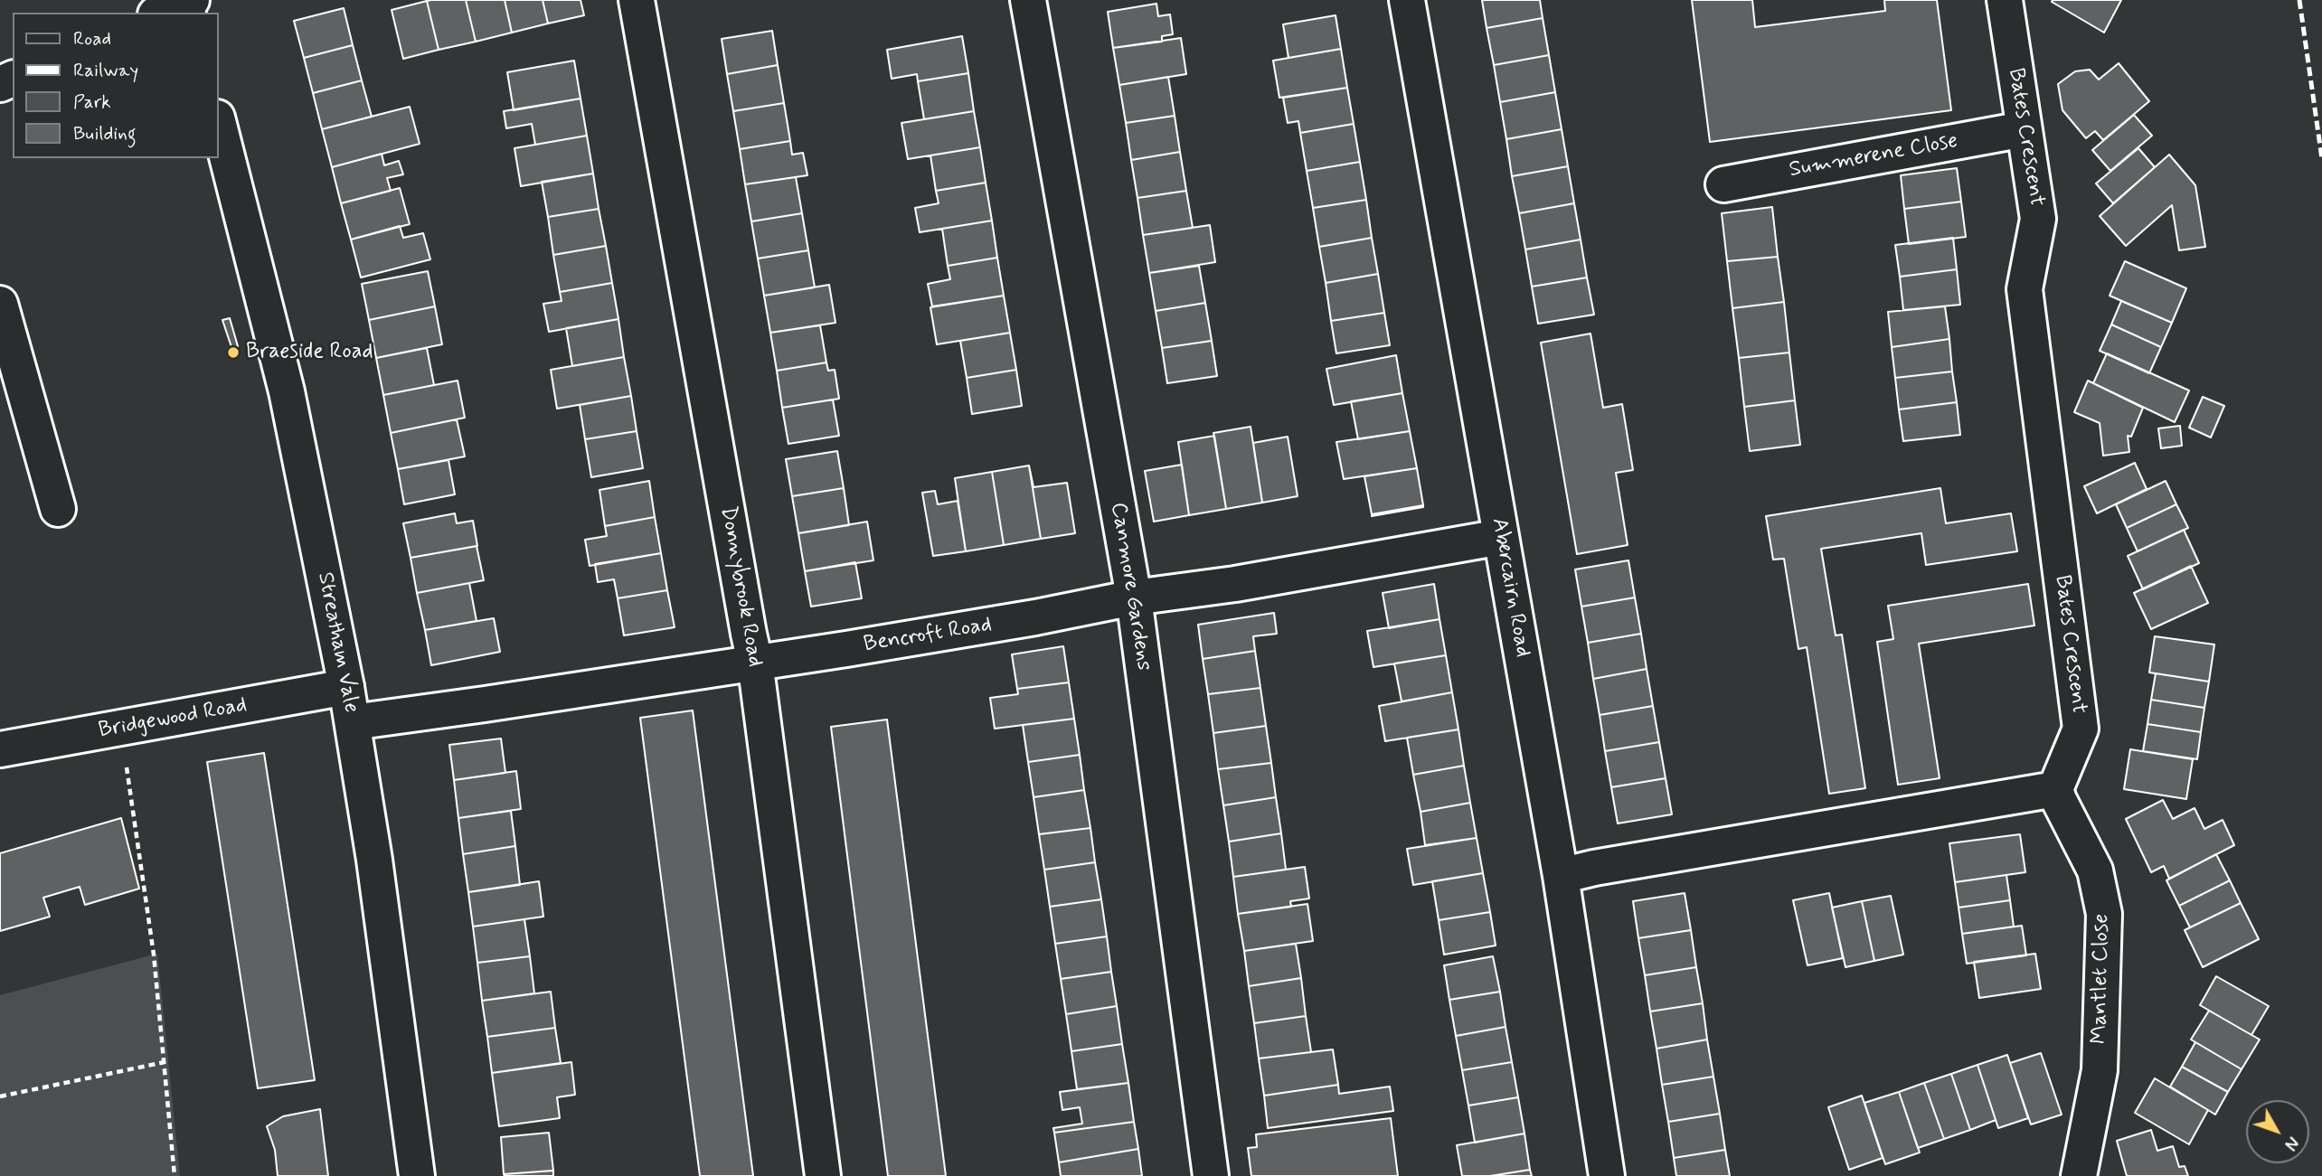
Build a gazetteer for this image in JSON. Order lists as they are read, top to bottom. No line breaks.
{"streets":{"street":["Bates Crescent","Summerene Close","Donnybrook Road","Canmore Gardens","Abercairn Road","Bencroft Road","Streatham Vale","Bridgewood Road","Mantlet Close"]},"crossings":[["Bates Crescent","Summerene Close"],["Bates Crescent","Mantlet Close"],["Donnybrook Road","Bencroft Road"],["Canmore Gardens","Bencroft Road"],["Abercairn Road","Bencroft Road"],["Bencroft Road","Streatham Vale"],["Streatham Vale","Bridgewood Road"]],"places":["Braeside Road"],"legend":["Road","Railway","Park","Building"],"north":"bottom right"}
